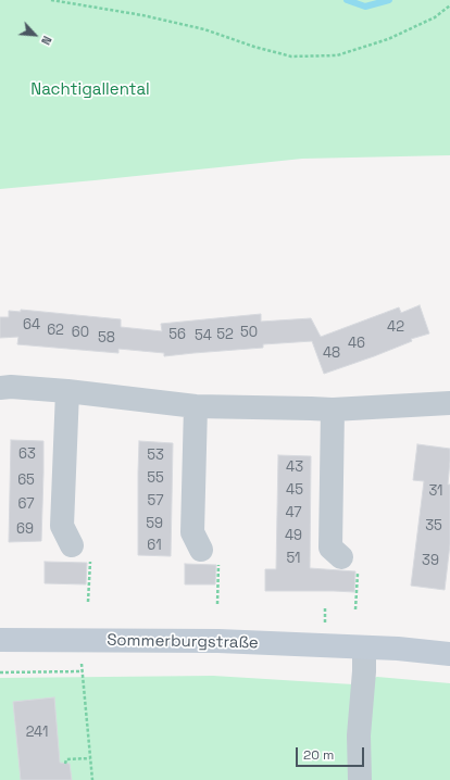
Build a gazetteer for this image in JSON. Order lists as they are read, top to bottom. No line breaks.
{"streets":{"street":["Sommerburgstraße"]},"parks":["Nachtigallental"],"house_numbers":["64","42","62","60","50","56","52","54","58","46","48","63","53","43","55","65","45","31","57","67","47","59","35","69","49","61","51","39","241"],"scale_bar":"20 m","north":"bottom right"}
